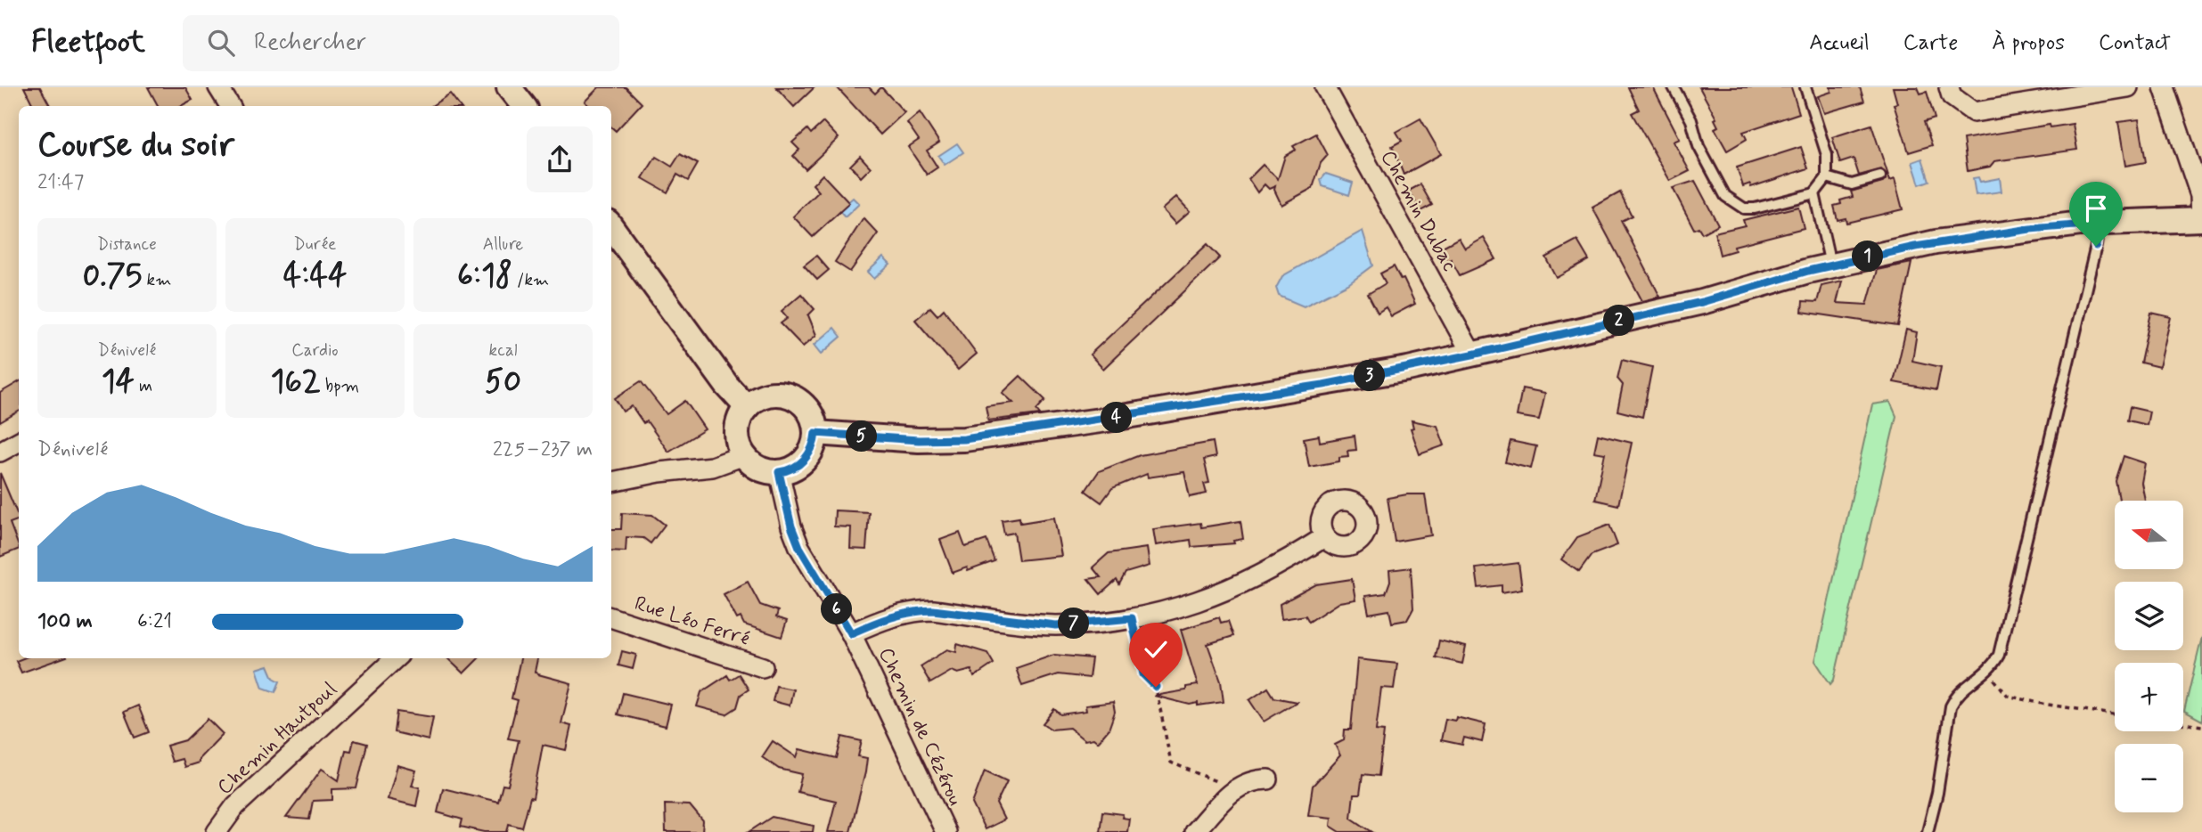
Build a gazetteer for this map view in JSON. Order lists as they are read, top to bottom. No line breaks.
{"streets":{"street":["Chemin Dubac","Rue Léo Ferré","Chemin de Cézérou","Chemin Hautpoul"]},"north":"left","page":{"header":"Fleetfoot","search":"Rechercher","nav":["Accueil","Carte","À propos","Contact"],"heading":["Course du soir","21:47"],"stats":[["Distance","0.75 km"],["Durée","4:44"],["Allure","6:18 /km"],["Dénivelé","14 m"],["Cardio","162 bpm"],["kcal","50"]],"pins":["1","2","3","4","5","6","7"],"chart":["Dénivelé","225–237 m"],"map_buttons":["+","−"],"list":[{"name":"100 m","note":"6:21"}]}}
